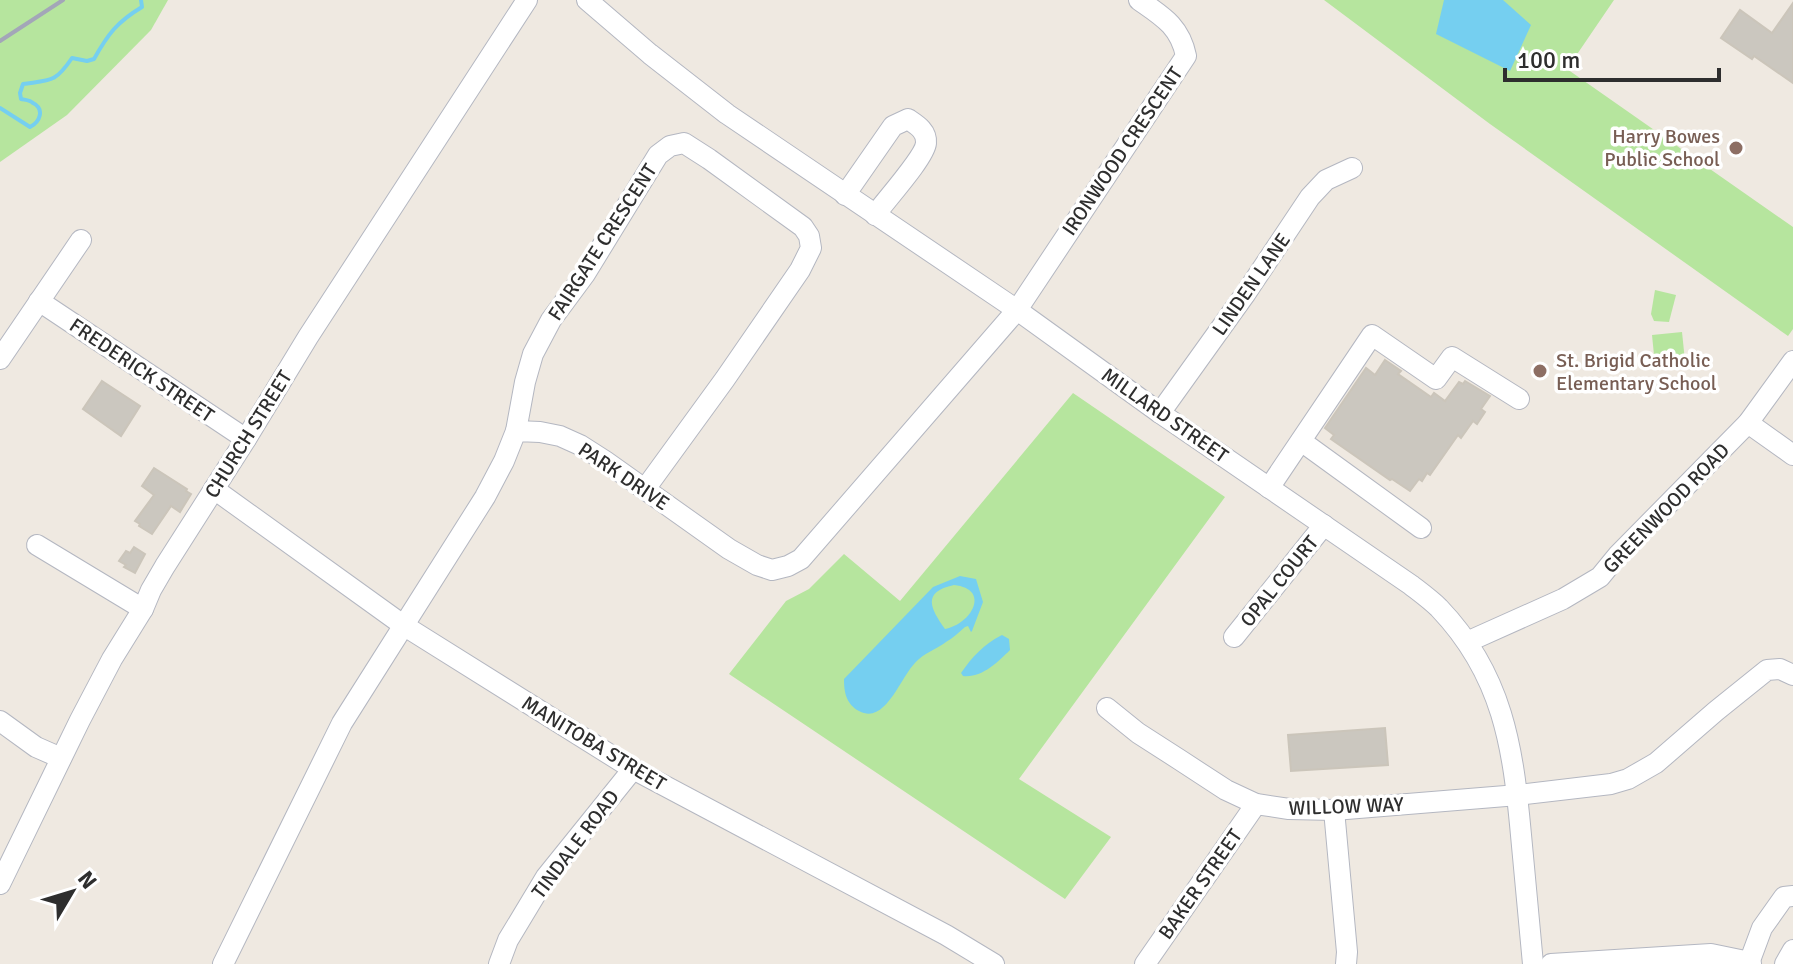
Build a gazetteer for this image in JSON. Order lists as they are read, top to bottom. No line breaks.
{"streets":{"street":["IRONWOOD CRESCENT","FAIRGATE CRESCENT","LINDEN LANE","FREDERICK STREET","MILLARD STREET","CHURCH STREET","PARK DRIVE","GREENWOOD ROAD","OPAL COURT","MANITOBA STREET","WILLOW WAY","TINDALE ROAD","BAKER STREET"]},"crossings":[["IRONWOOD CRESCENT","MILLARD STREET"],["IRONWOOD CRESCENT","PARK DRIVE"],["FAIRGATE CRESCENT","PARK DRIVE"],["LINDEN LANE","MILLARD STREET"],["FREDERICK STREET","CHURCH STREET"],["MILLARD STREET","PARK DRIVE"],["MILLARD STREET","GREENWOOD ROAD"],["MILLARD STREET","OPAL COURT"],["MILLARD STREET","WILLOW WAY"],["CHURCH STREET","MANITOBA STREET"],["MANITOBA STREET","TINDALE ROAD"],["WILLOW WAY","BAKER STREET"]],"places":["Harry Bowes Public School","St. Brigid Catholic Elementary School"],"scale_bar":"100 m","north":"top right"}
